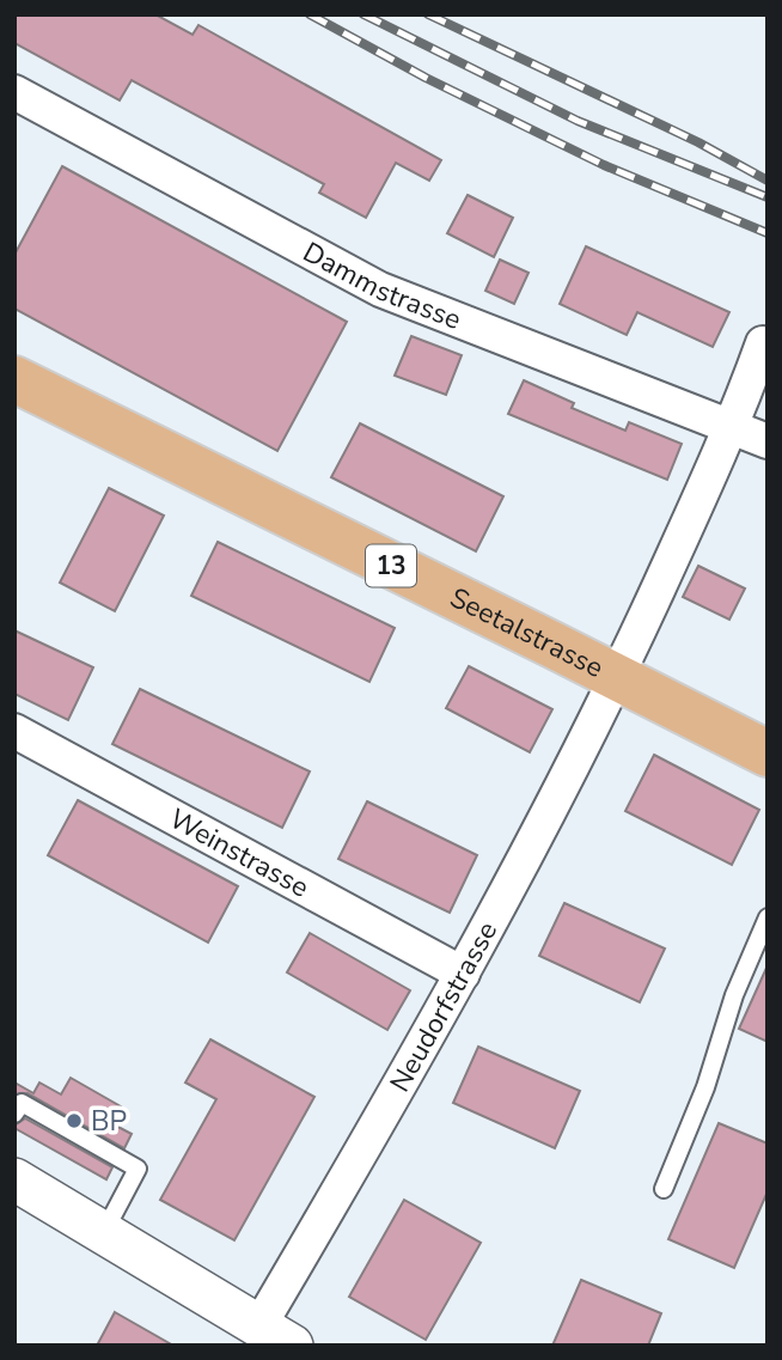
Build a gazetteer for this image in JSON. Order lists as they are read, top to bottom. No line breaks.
{"streets":{"main road":["13","Seetalstrasse"],"street":["Dammstrasse","Weinstrasse","Neudorfstrasse"]},"crossings":[["Dammstrasse","Neudorfstrasse"],["Seetalstrasse","Neudorfstrasse"],["Weinstrasse","Neudorfstrasse"]],"places":["BP"]}
